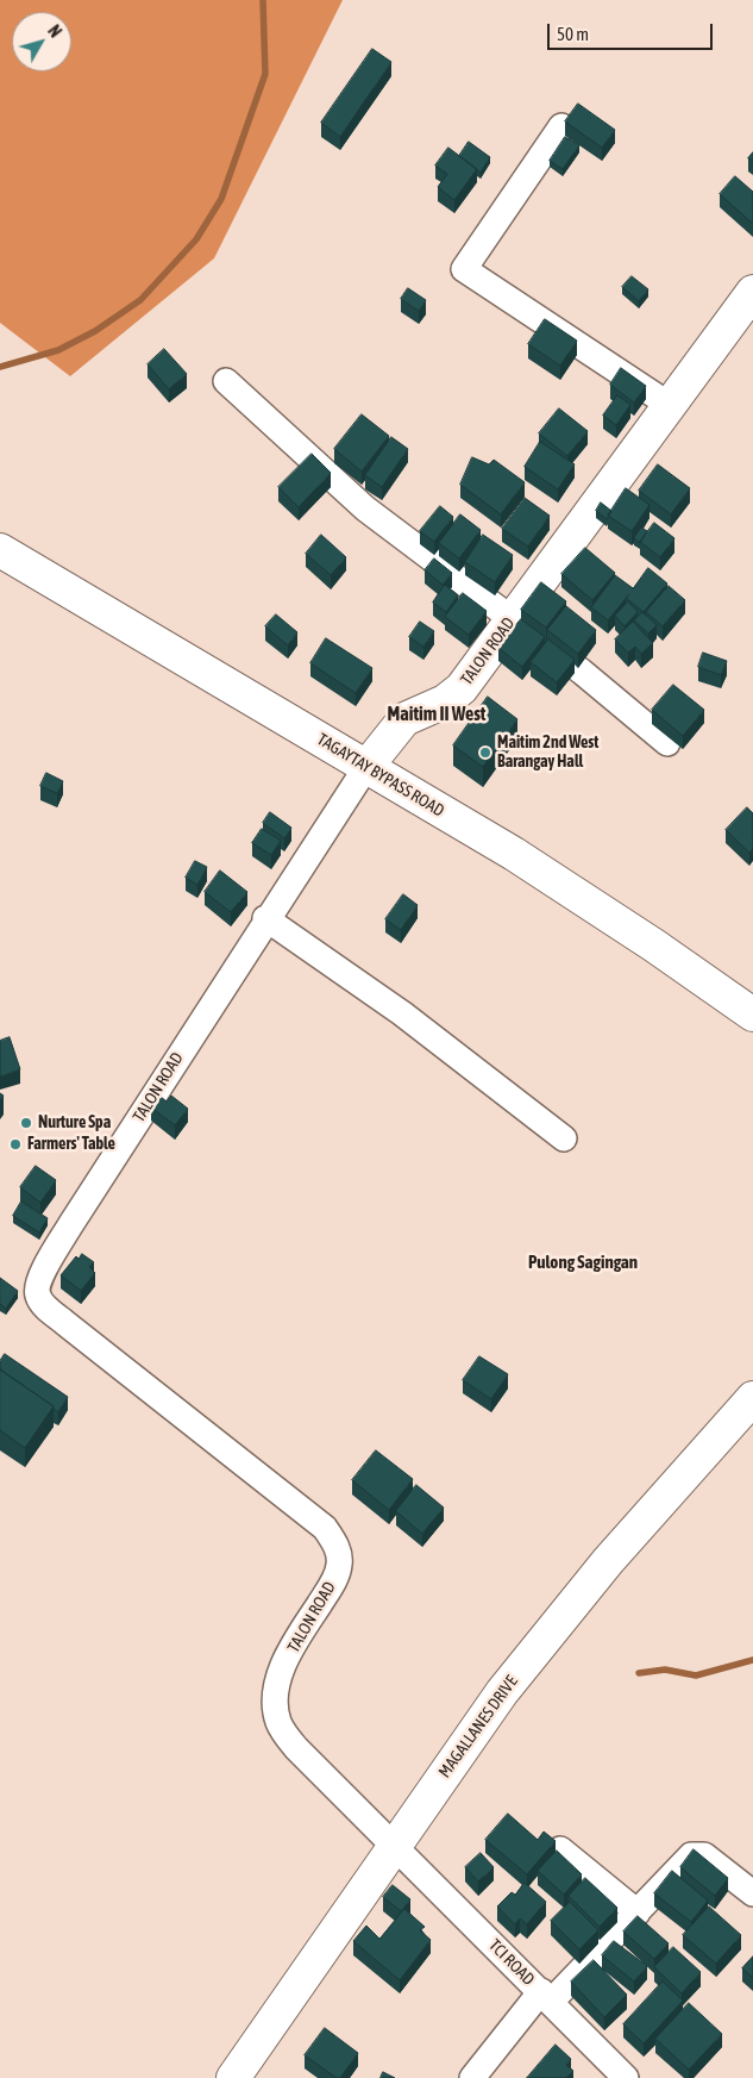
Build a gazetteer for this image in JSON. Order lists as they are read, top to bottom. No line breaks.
{"streets":{"street":["TALON ROAD","TAGAYTAY BYPASS ROAD","MAGALLANES DRIVE","TCI ROAD"]},"crossings":[["TALON ROAD","TAGAYTAY BYPASS ROAD"],["TALON ROAD","MAGALLANES DRIVE"],["TALON ROAD","TCI ROAD"],["MAGALLANES DRIVE","TCI ROAD"]],"districts":["Maitim II West","Pulong Sagingan"],"places":["Maitim 2nd West Barangay Hall","Nurture Spa","Farmers' Table"],"scale_bar":"50 m","north":"top right"}
